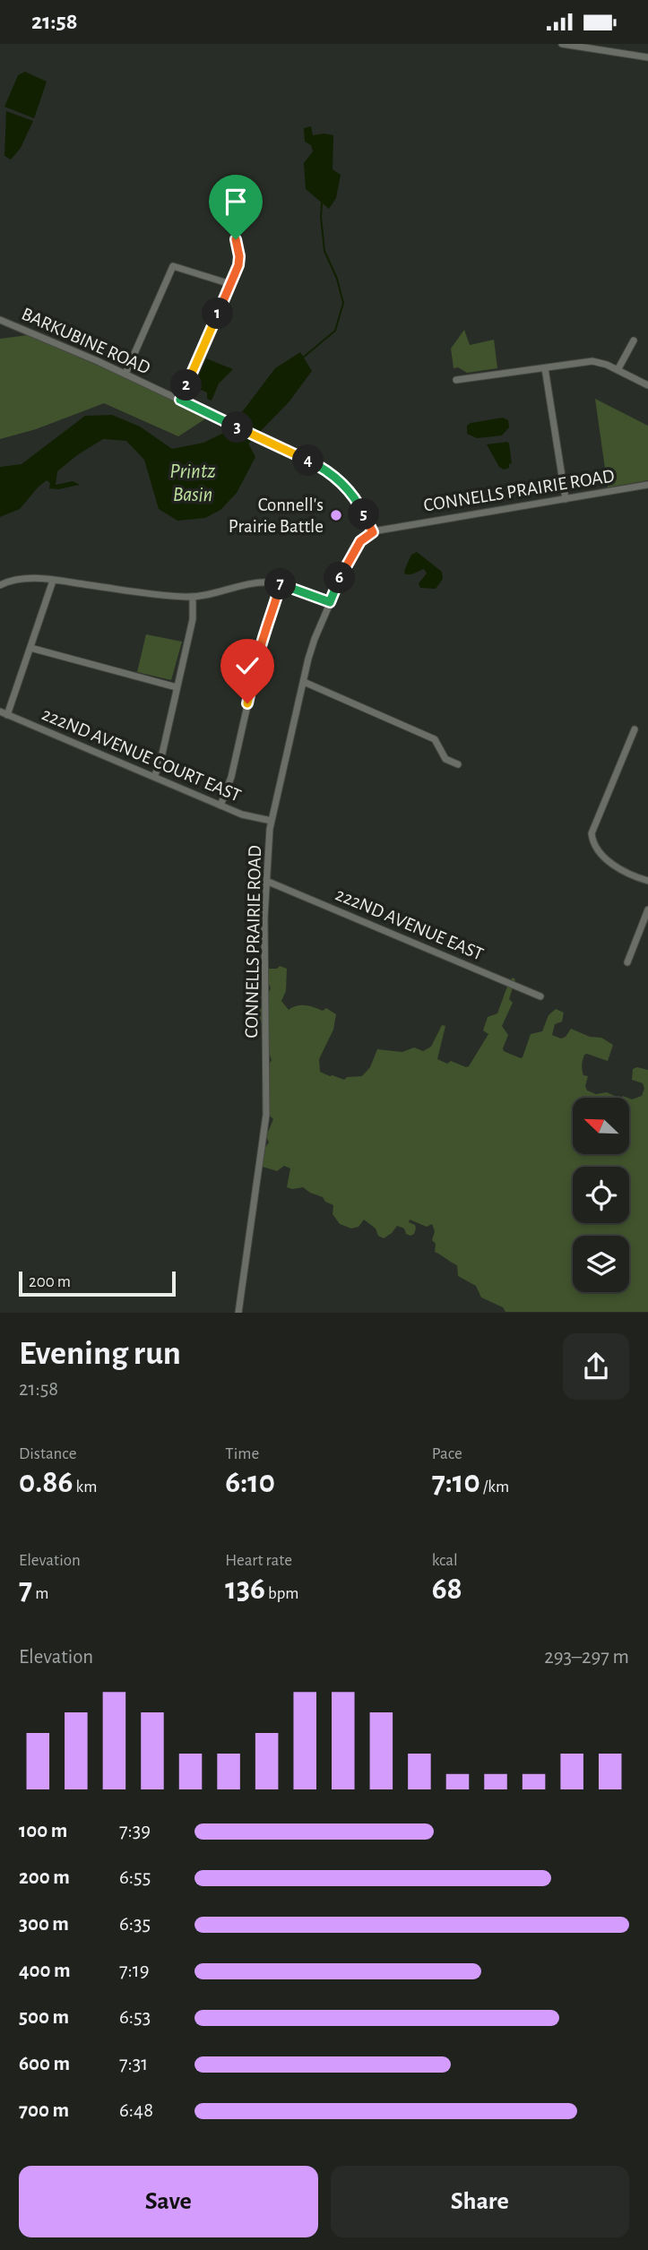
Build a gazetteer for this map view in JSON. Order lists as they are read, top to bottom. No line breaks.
{"streets":{"street":["BARKUBINE ROAD","CONNELLS PRAIRIE ROAD","222ND AVENUE COURT EAST","222ND AVENUE EAST"]},"crossings":[["BARKUBINE ROAD","CONNELLS PRAIRIE ROAD"],["CONNELLS PRAIRIE ROAD","222ND AVENUE COURT EAST"],["CONNELLS PRAIRIE ROAD","222ND AVENUE EAST"]],"water":["Printz Basin"],"places":["Connell's Prairie Battle"],"scale_bar":"200 m","north":"top left","page":{"status":"21:58","pins":["1","2","3","4","5","6","7"],"scale":"200 m","heading":["Evening run","21:58"],"stats":[["Distance","0.86 km"],["Time","6:10"],["Pace","7:10 /km"],["Elevation","7 m"],["Heart rate","136 bpm"],["kcal","68"]],"chart":["Elevation","293–297 m"],"list":[{"name":"100 m","note":"7:39"},{"name":"200 m","note":"6:55"},{"name":"300 m","note":"6:35"},{"name":"400 m","note":"7:19"},{"name":"500 m","note":"6:53"},{"name":"600 m","note":"7:31"},{"name":"700 m","note":"6:48"}],"buttons":["Save","Share"]}}
